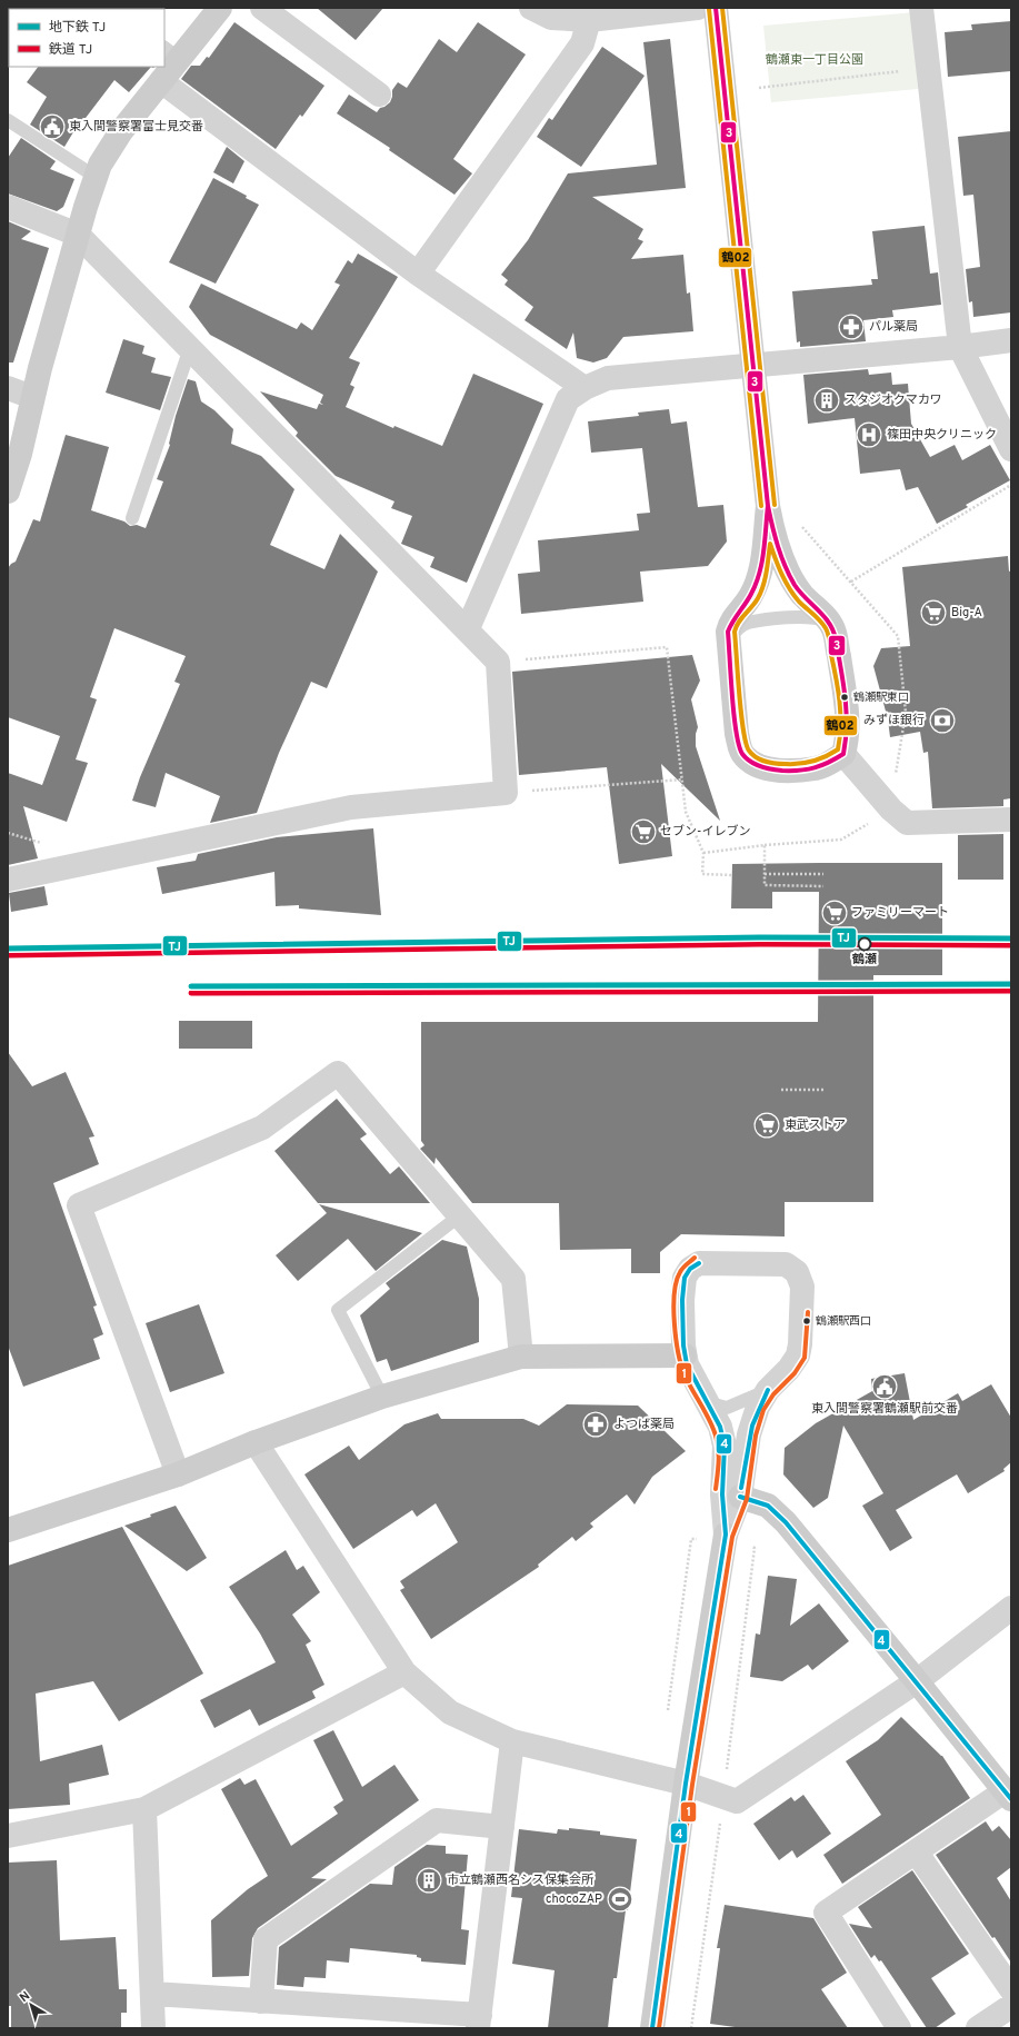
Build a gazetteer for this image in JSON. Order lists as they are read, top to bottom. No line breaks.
{"parks":["鶴瀬東一丁目公園"],"places":{"public building":["東入間警察署富士見交番","東入間警察署鶴瀬駅前交番"],"pharmacy":["パル薬局","よつば薬局"],"building":["スタジオクマカワ","市立鶴瀬西名シス保集会所"],"hospital":["篠田中央クリニック"],"supermarket":["Big-A","セブン-イレブン","ファミリーマート","東武ストア"],"other":["鶴瀬駅東口","鶴瀬","鶴瀬駅西口"],"bank":["みずほ銀行"],"sports":["chocoZAP"]},"lines":["transit line 3","transit line 鶴02","metro line TJ","rail line TJ","transit line 1","transit line 4"],"legend":["地下鉄 TJ","鉄道 TJ"],"north":"top left"}
